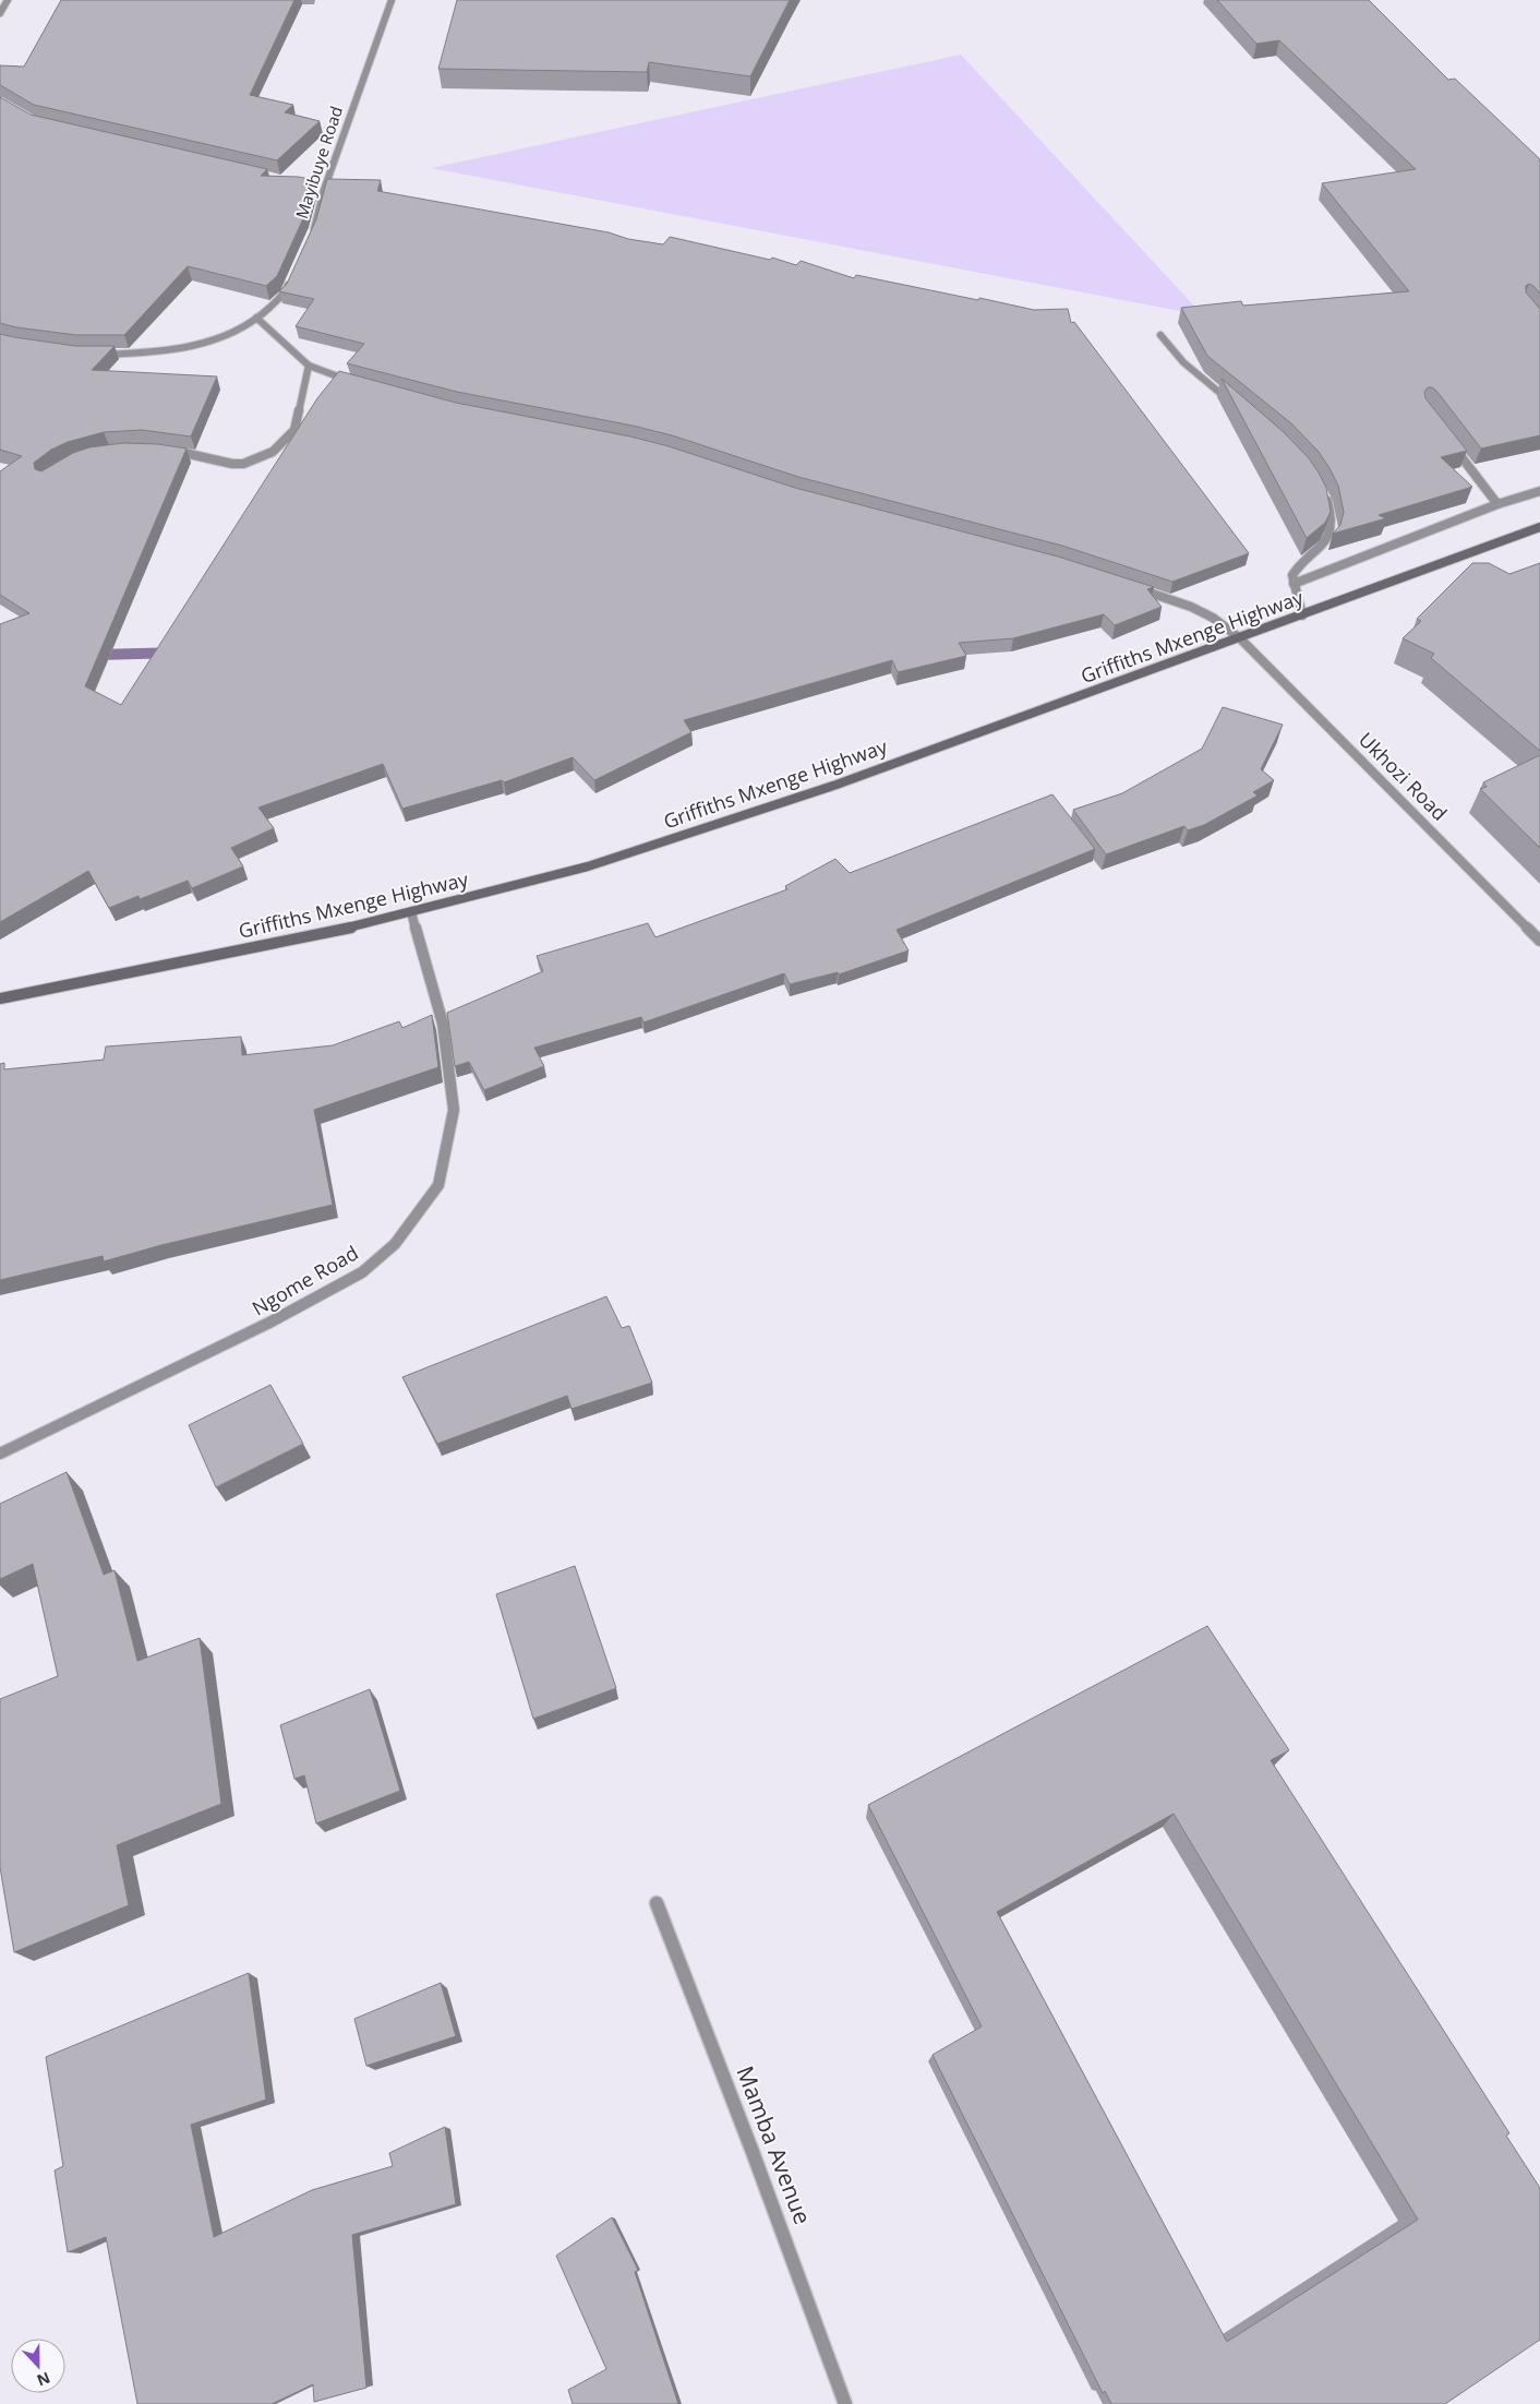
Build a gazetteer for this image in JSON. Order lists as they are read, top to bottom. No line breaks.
{"streets":{"street":["Mayibuye Road","Griffiths Mxenge Highway","Ukhozi Road","Ngome Road","Mamba Avenue"]},"crossings":[["Griffiths Mxenge Highway","Ukhozi Road"],["Griffiths Mxenge Highway","Ngome Road"]],"north":"bottom"}
